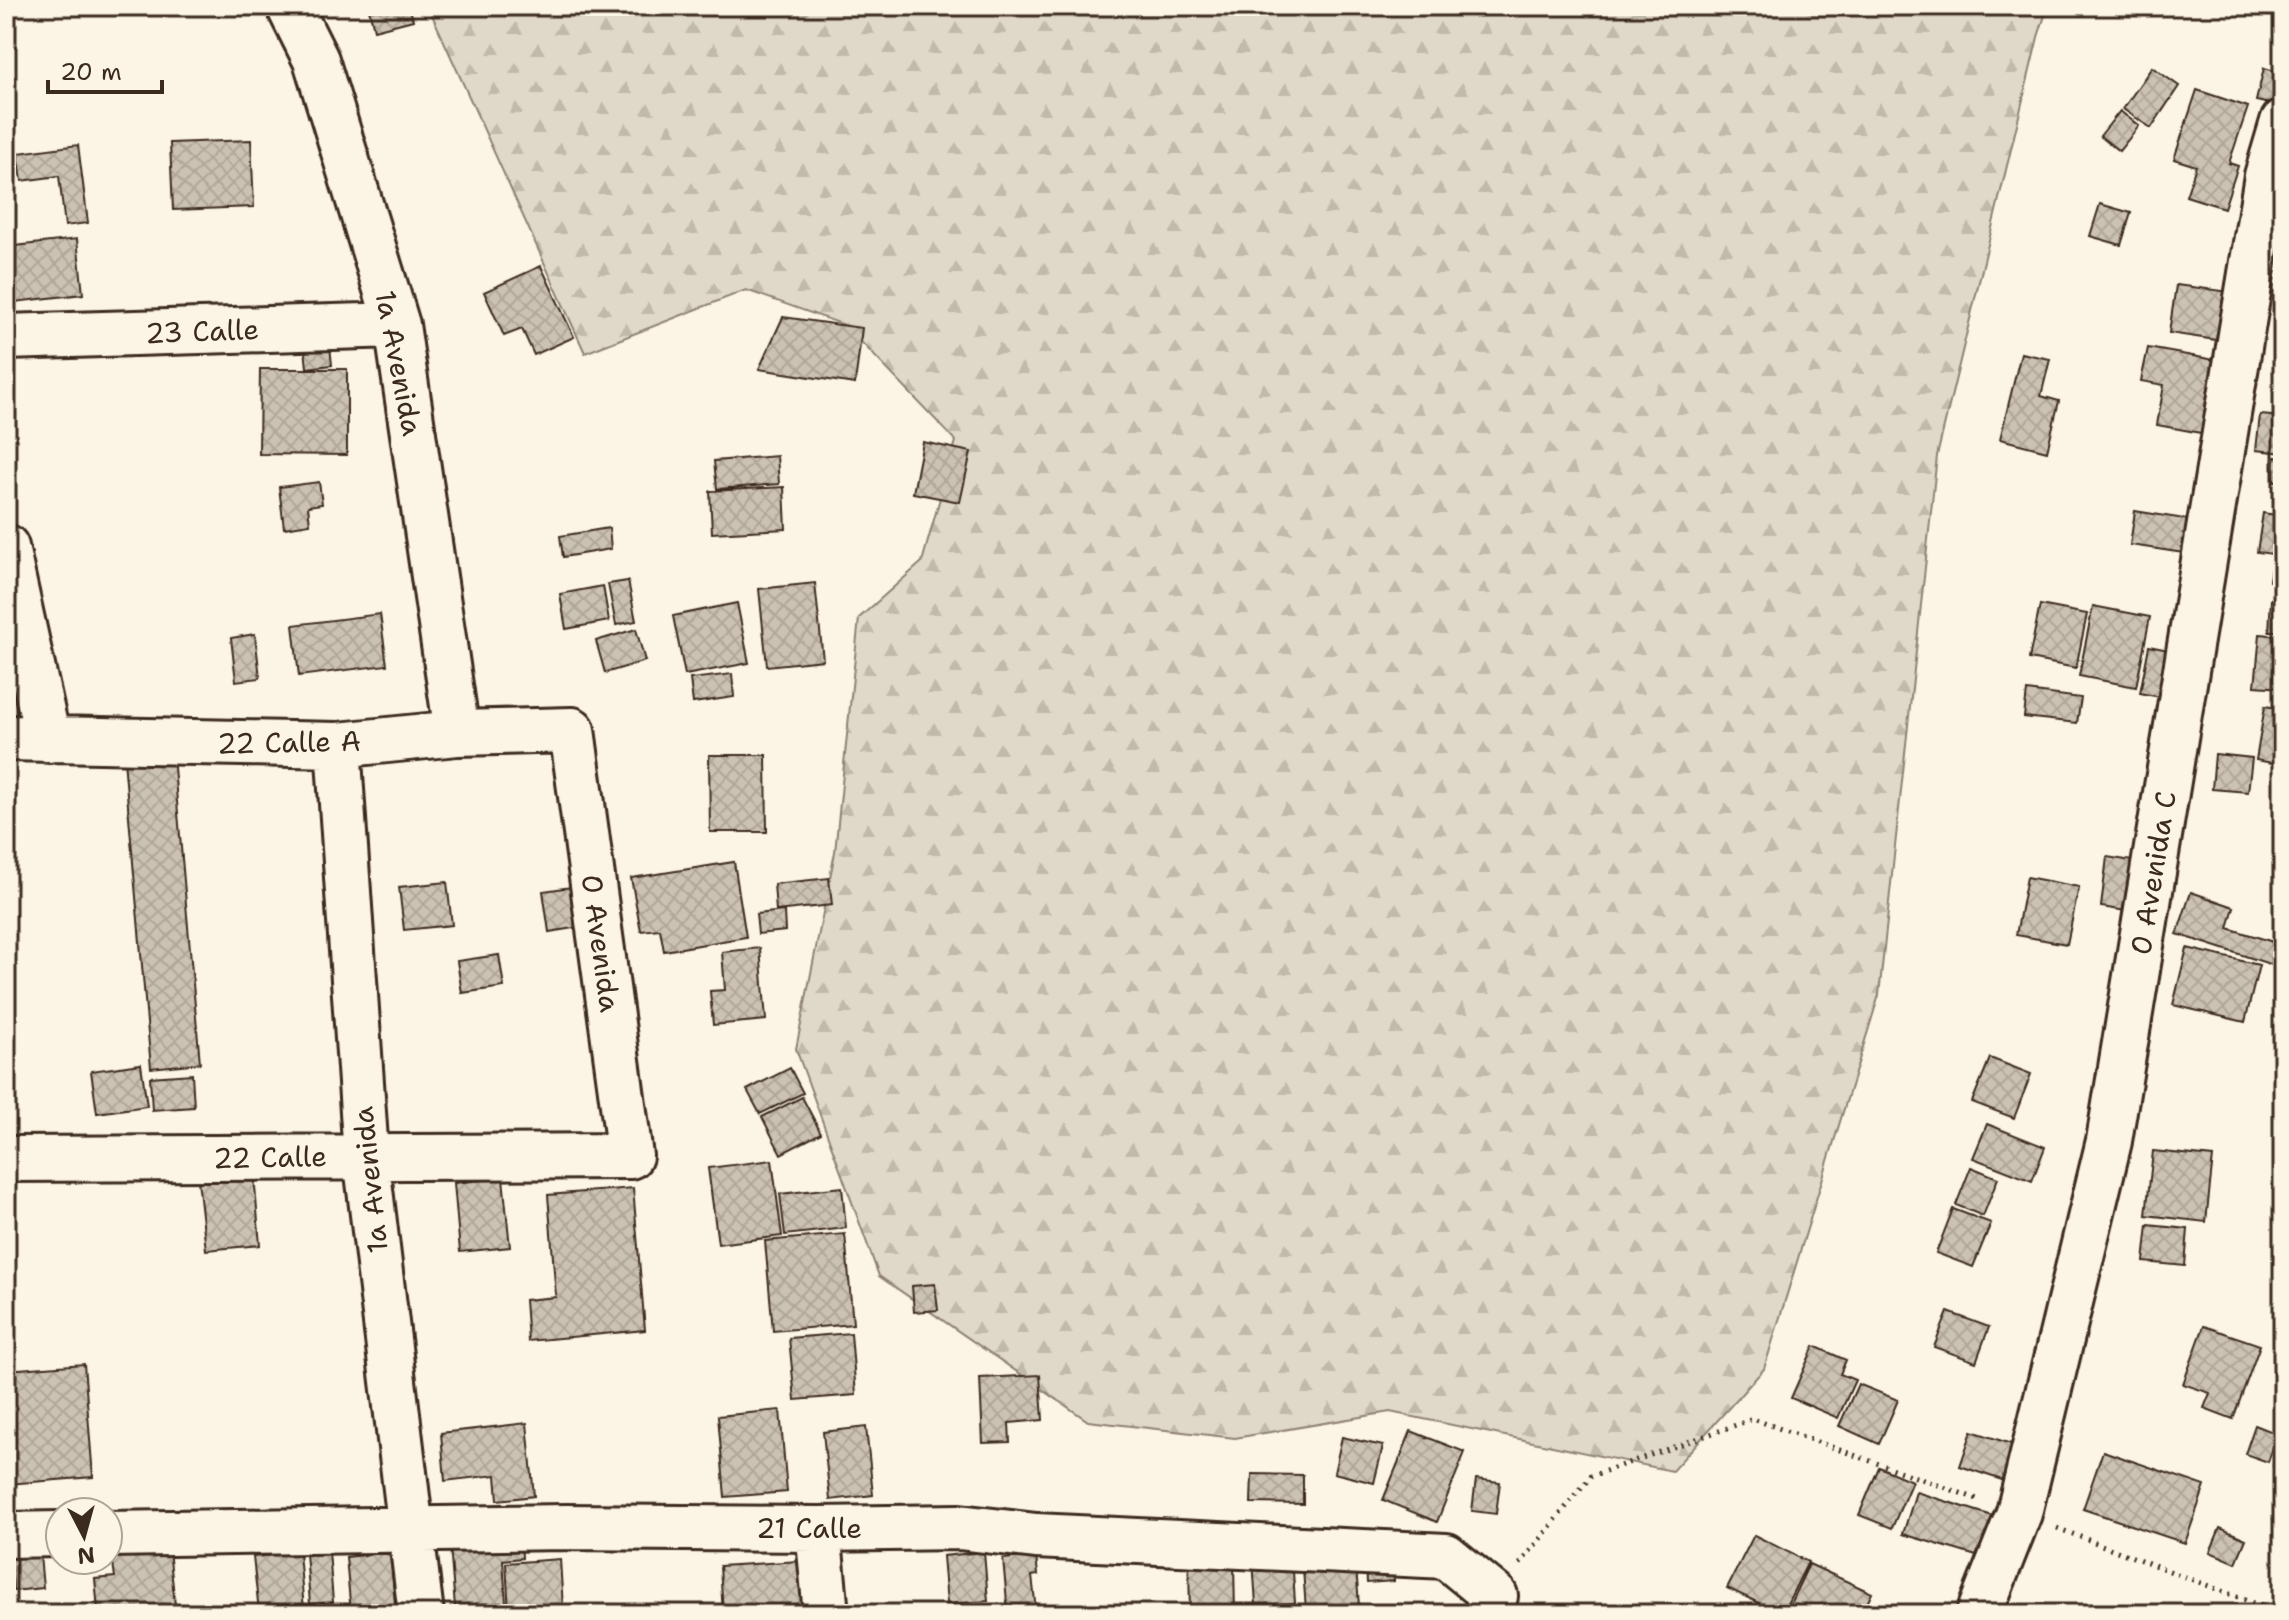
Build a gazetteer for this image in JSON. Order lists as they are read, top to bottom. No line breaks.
{"streets":{"street":["23 Calle","1a Avenida","22 Calle A","0 Avenida C","0 Avenida","22 Calle","21 Calle"]},"crossings":[["23 Calle","1a Avenida"],["1a Avenida","22 Calle A"],["1a Avenida","22 Calle"],["1a Avenida","21 Calle"],["22 Calle A","0 Avenida"],["0 Avenida","22 Calle"]],"scale_bar":"20 m","north":"bottom"}
